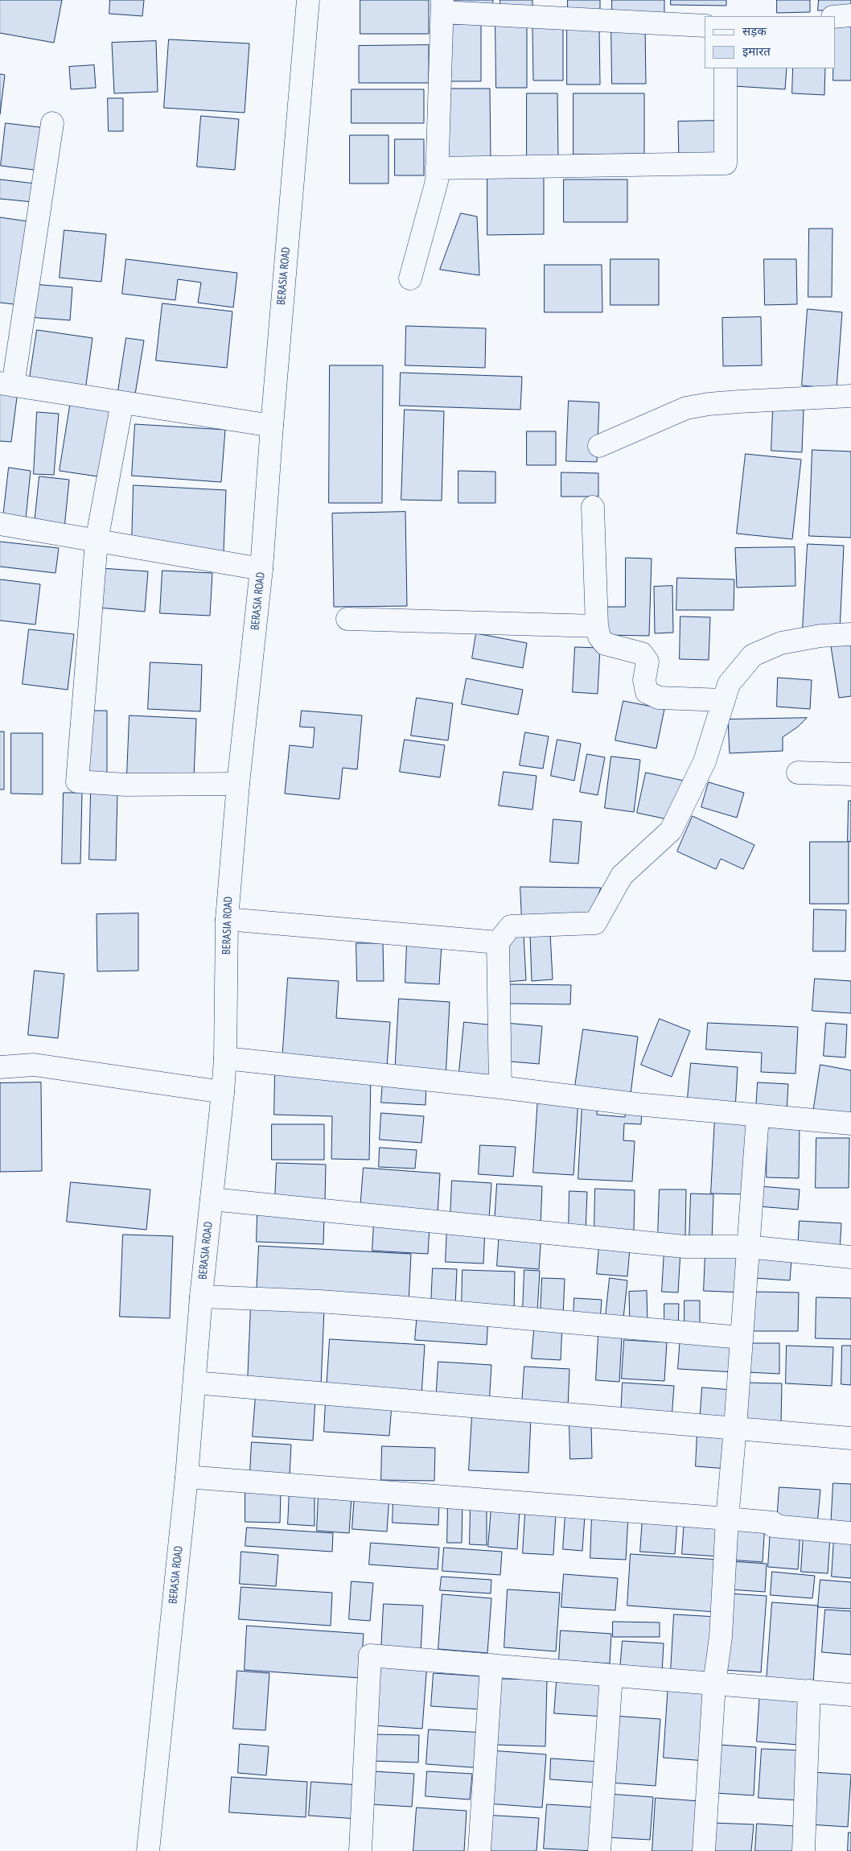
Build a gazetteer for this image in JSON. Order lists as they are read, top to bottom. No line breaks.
{"streets":{"street":["BERASIA ROAD"]},"legend":["सड़क","इमारत"]}
